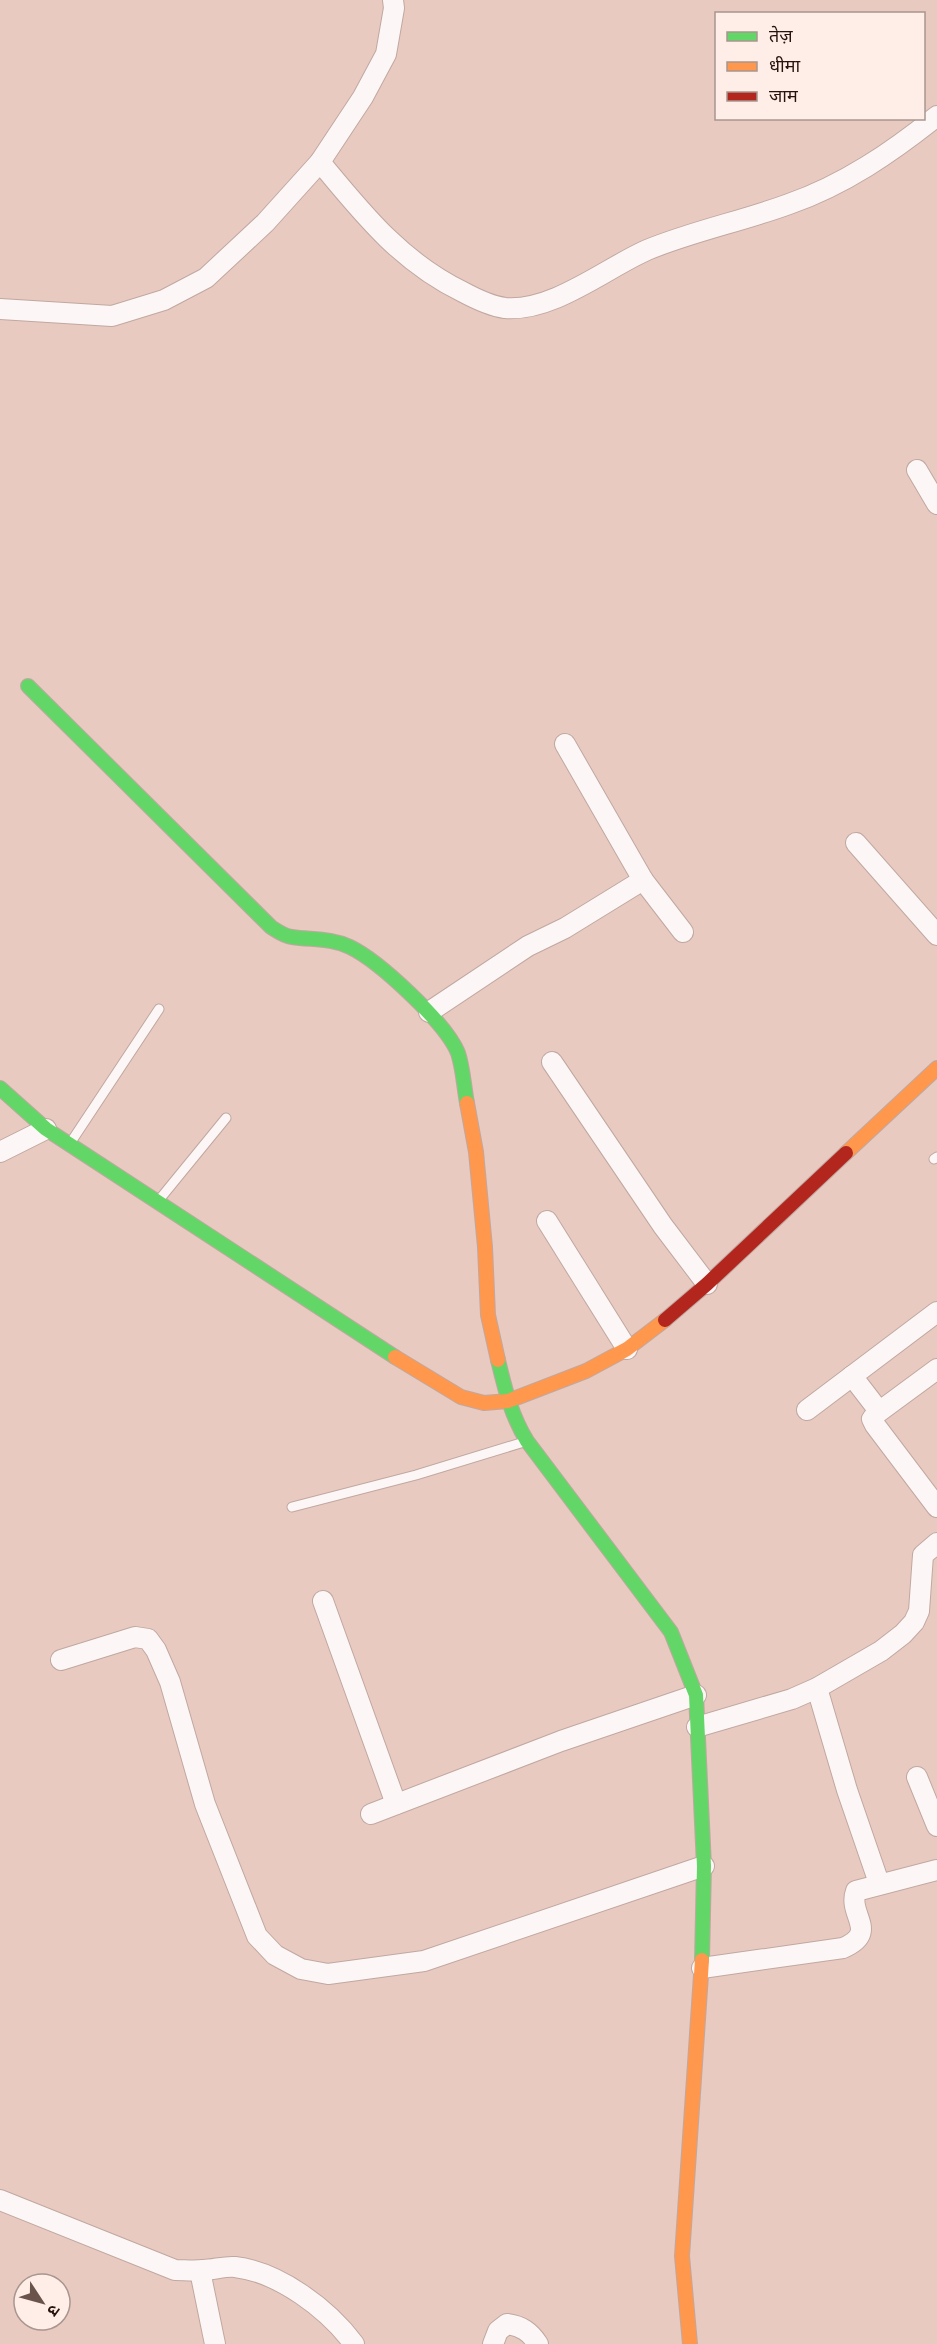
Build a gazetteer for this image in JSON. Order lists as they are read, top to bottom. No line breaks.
{"legend":["तेज़","धीमा","जाम"],"north":"bottom right"}
